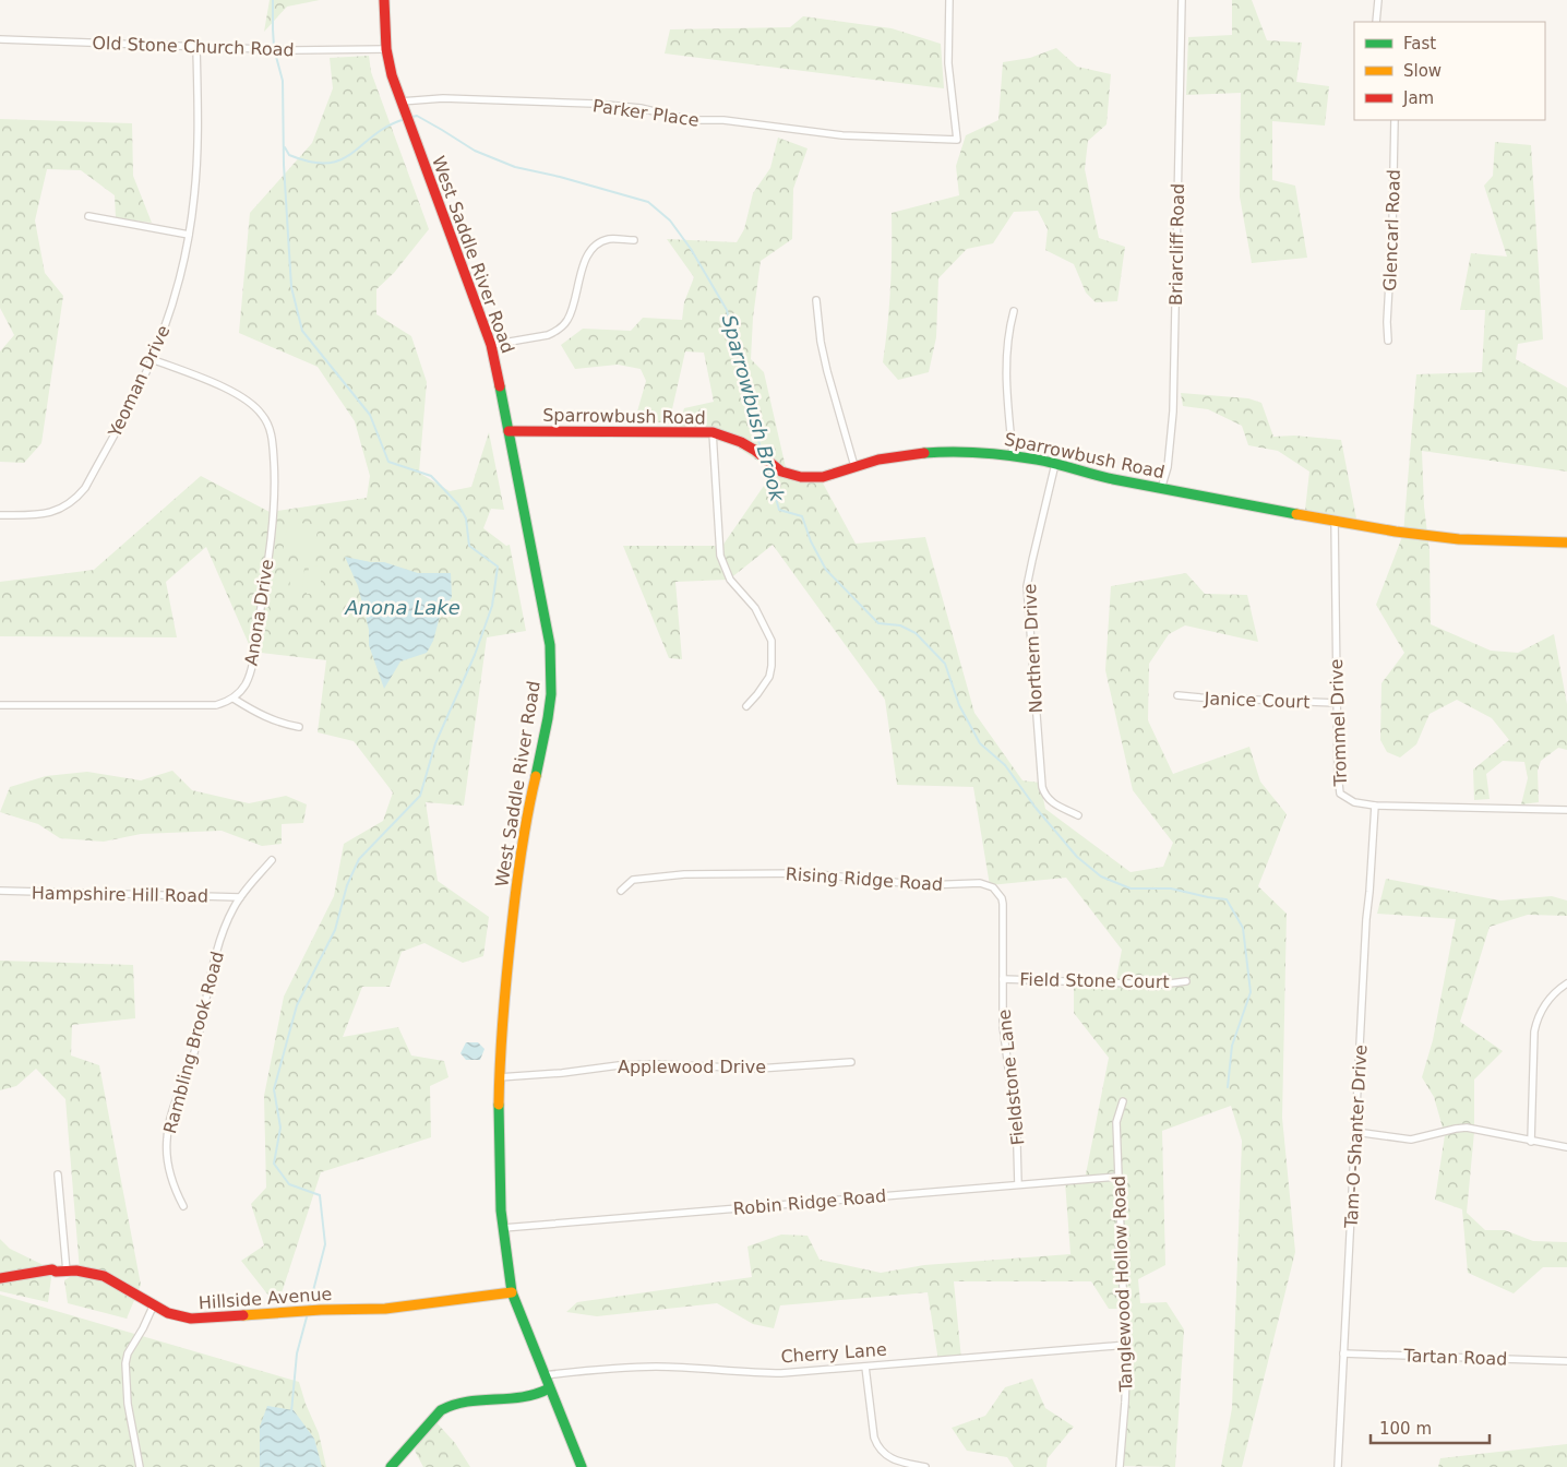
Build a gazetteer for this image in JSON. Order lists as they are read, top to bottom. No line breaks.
{"streets":{"street":["Old Stone Church Road","Parker Place","Glencarl Road","Briarcliff Road","West Saddle River Road","Yeoman Drive","Sparrowbush Road","Anona Drive","Northern Drive","Janice Court","Trommel Drive","Rising Ridge Road","Hampshire Hill Road","Field Stone Court","Rambling Brook Road","Applewood Drive","Fieldstone Lane","Tam-O-Shanter Drive","Robin Ridge Road","Tanglewood Hollow Road","Hillside Avenue","Cherry Lane","Tartan Road"]},"crossings":[["Old Stone Church Road","West Saddle River Road"],["Old Stone Church Road","Yeoman Drive"],["Parker Place","West Saddle River Road"],["Briarcliff Road","Sparrowbush Road"],["West Saddle River Road","Sparrowbush Road"],["West Saddle River Road","Applewood Drive"],["West Saddle River Road","Robin Ridge Road"],["West Saddle River Road","Hillside Avenue"],["West Saddle River Road","Cherry Lane"],["Yeoman Drive","Anona Drive"],["Sparrowbush Road","Northern Drive"],["Sparrowbush Road","Trommel Drive"],["Janice Court","Trommel Drive"],["Trommel Drive","Tam-O-Shanter Drive"],["Rising Ridge Road","Fieldstone Lane"],["Hampshire Hill Road","Rambling Brook Road"],["Field Stone Court","Fieldstone Lane"],["Fieldstone Lane","Robin Ridge Road"],["Tam-O-Shanter Drive","Tartan Road"],["Robin Ridge Road","Tanglewood Hollow Road"],["Tanglewood Hollow Road","Cherry Lane"]],"water":["Sparrowbush Brook","Anona Lake"],"legend":["Fast","Slow","Jam"],"scale_bar":"100 m"}
